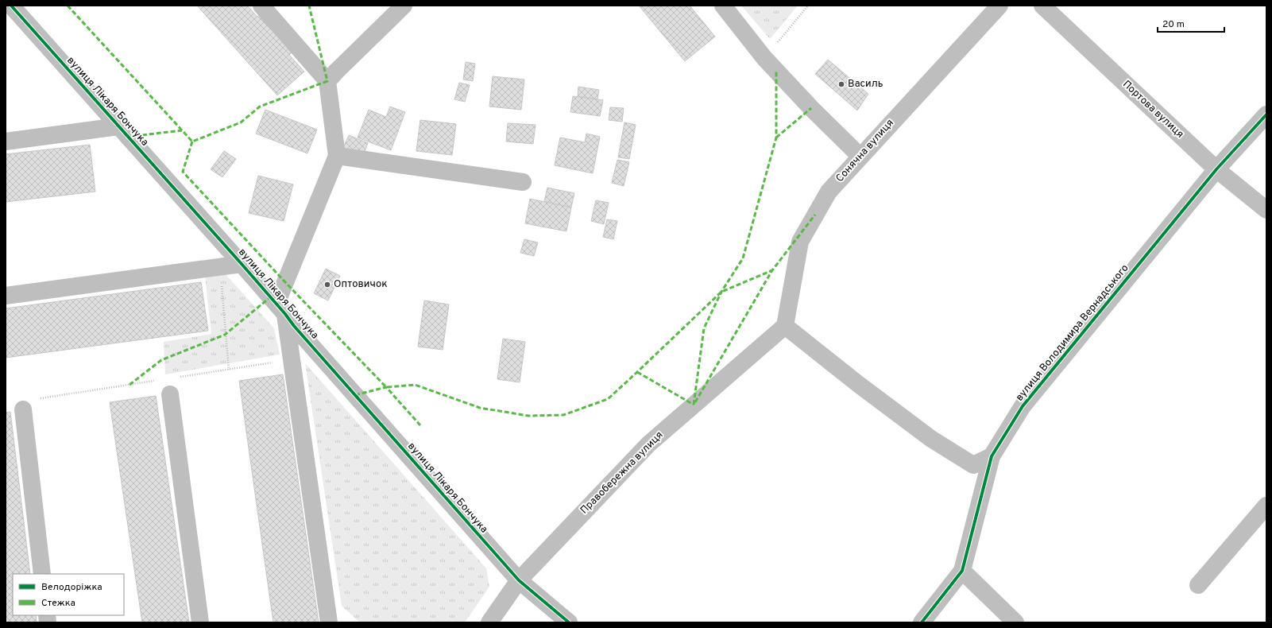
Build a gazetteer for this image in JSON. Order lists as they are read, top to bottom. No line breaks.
{"streets":{"street":["вулиця Лікаря Бончука","Портова вулиця","Сонячна вулиця","вулиця Володимира Вернадського","Правобережна вулиця"]},"crossings":[["вулиця Лікаря Бончука","Правобережна вулиця"],["Портова вулиця","вулиця Володимира Вернадського"],["Сонячна вулиця","Правобережна вулиця"]],"places":["Василь","Оптовичок"],"legend":["Велодоріжка","Стежка"],"scale_bar":"20 m"}
